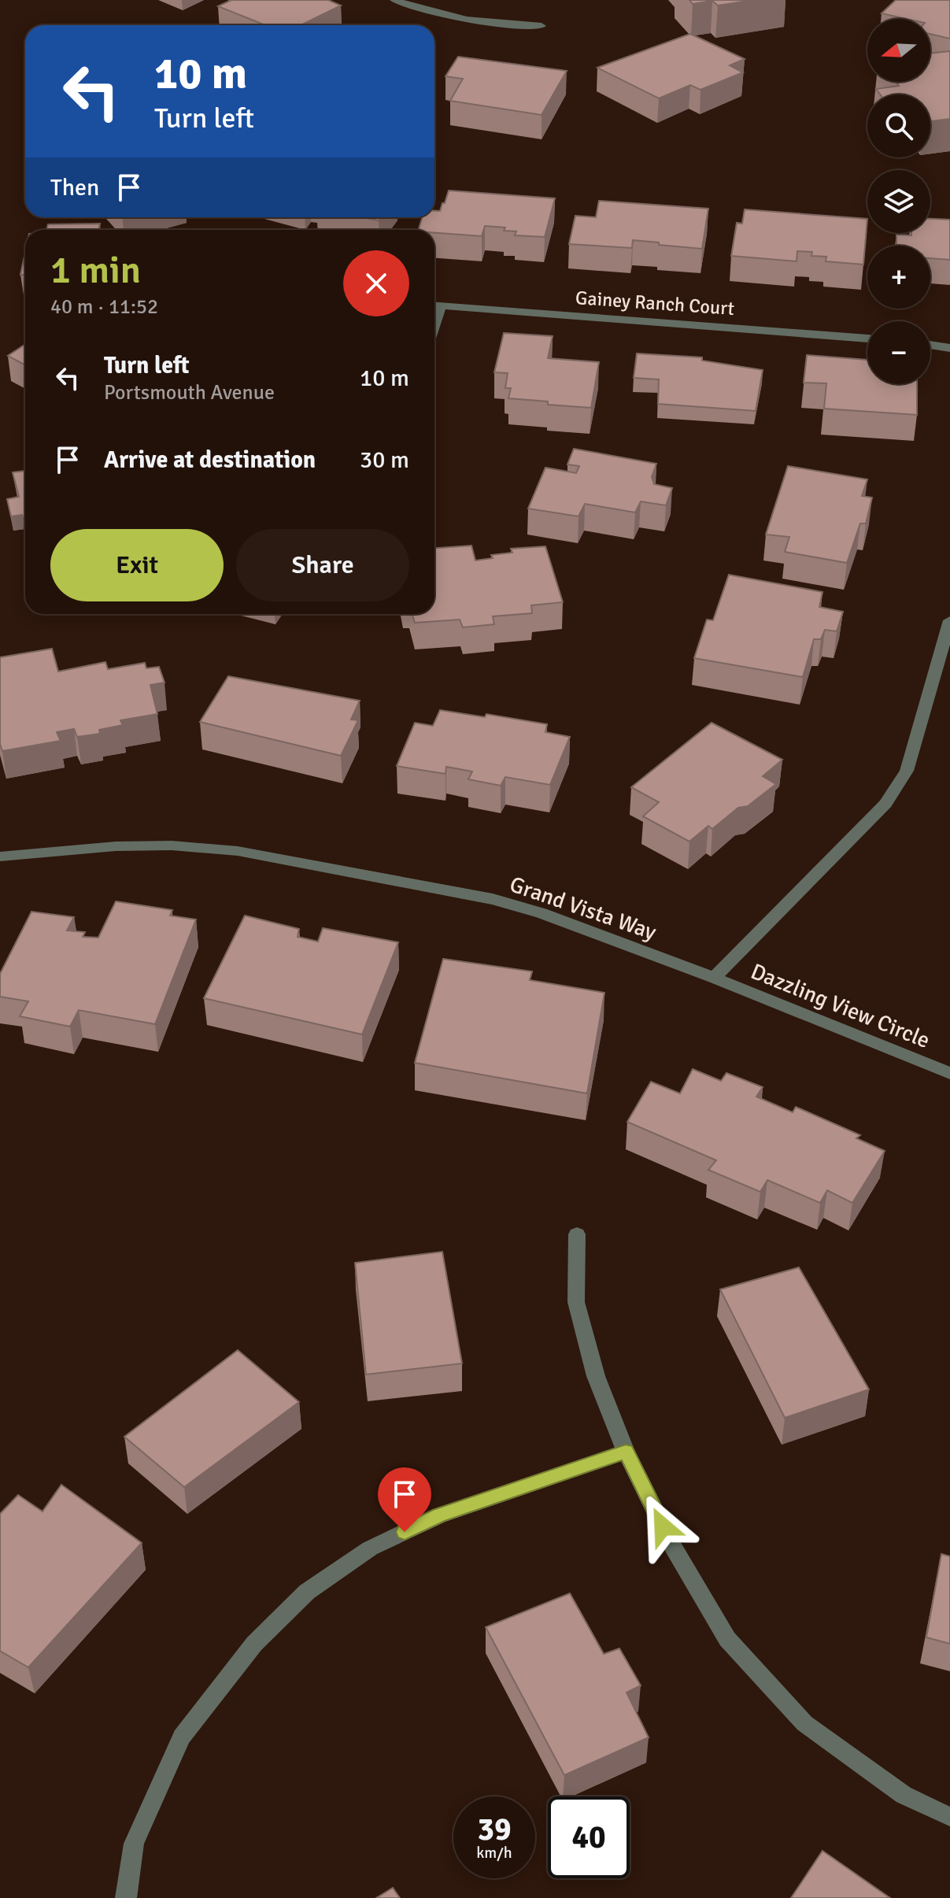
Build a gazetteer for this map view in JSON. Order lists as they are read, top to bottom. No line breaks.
{"streets":{"street":["Gainey Ranch Court","Grand Vista Way","Dazzling View Circle"]},"crossings":[["Grand Vista Way","Dazzling View Circle"]],"north":"left","page":{"map_buttons":["+","−"],"turn":["10 m","Turn left"],"then":"Then","heading":["1 min","40 m · 11:52"],"list":[{"name":"Turn left","note":"Portsmouth Avenue","value":"10 m"},{"name":"Arrive at destination","value":"30 m"}],"buttons":["Exit","Share"],"speed":"39 km/h","limit":"40"}}
